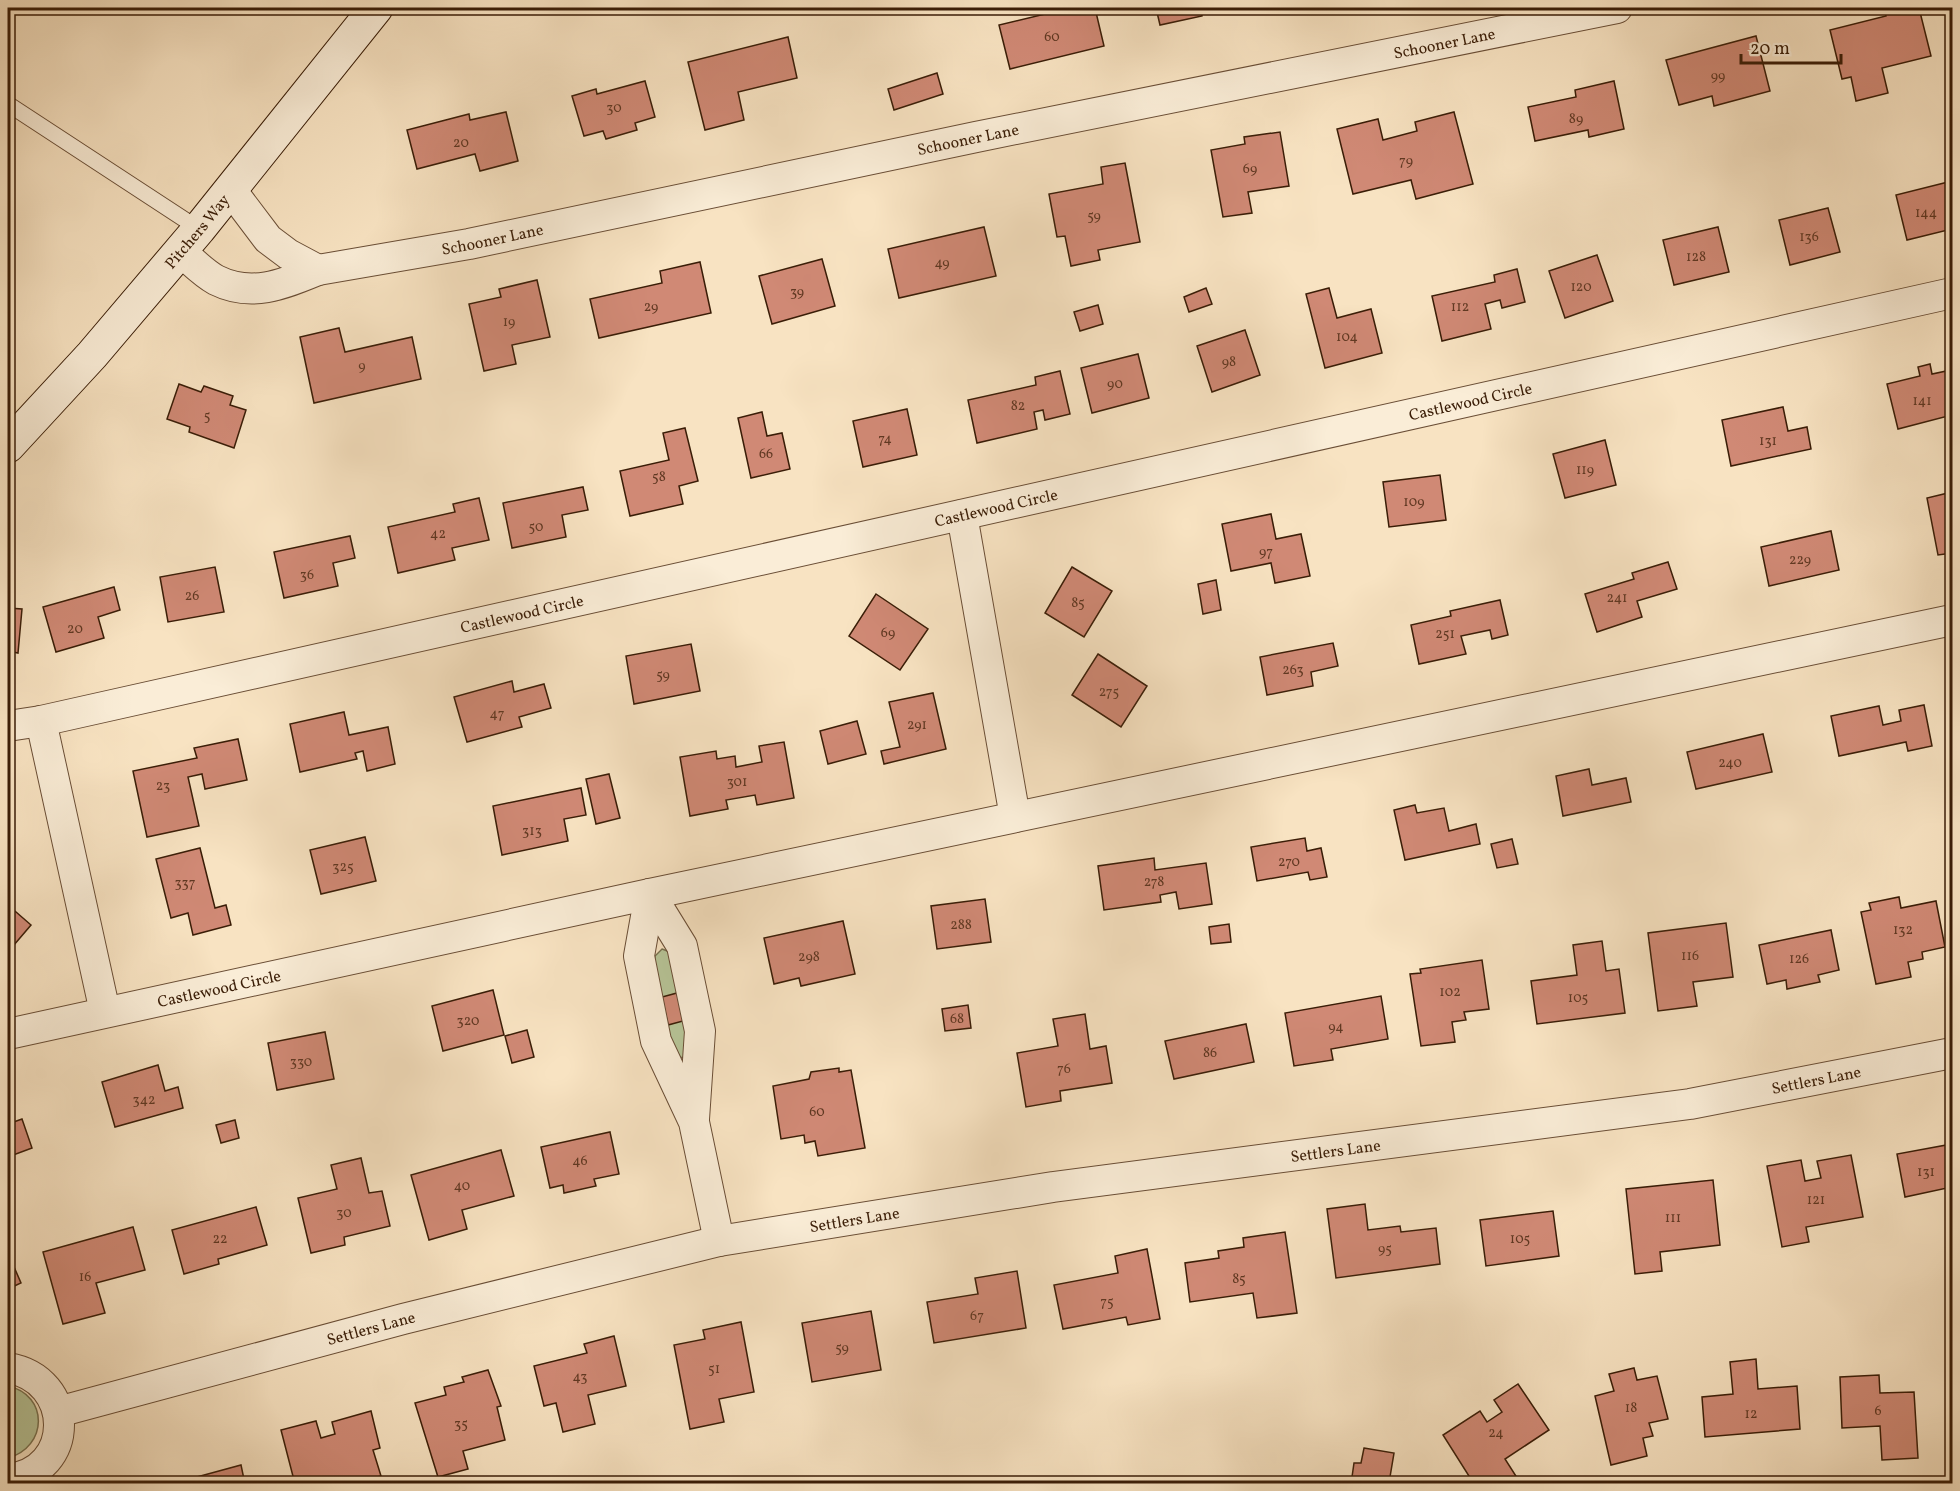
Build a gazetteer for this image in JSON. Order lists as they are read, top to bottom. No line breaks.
{"streets":{"main road":["Pitchers Way"],"street":["Schooner Lane","Castlewood Circle","Settlers Lane"]},"crossings":[["Schooner Lane","Pitchers Way"]],"house_numbers":["60","99","30","89","20","79","69","144","59","136","128","49","120","39","29","112","19","104","98","9","90","141","82","5","74","131","66","119","58","109","50","42","97","229","36","26","241","85","20","69","251","263","59","275","47","291","240","301","23","313","270","325","278","337","288","132","116","298","126","102","105","68","320","94","86","330","76","342","60","46","131","40","121","30","111","22","105","95","16","85","75","67","59","51","43","18","6","12","35","24"],"scale_bar":"20 m"}
